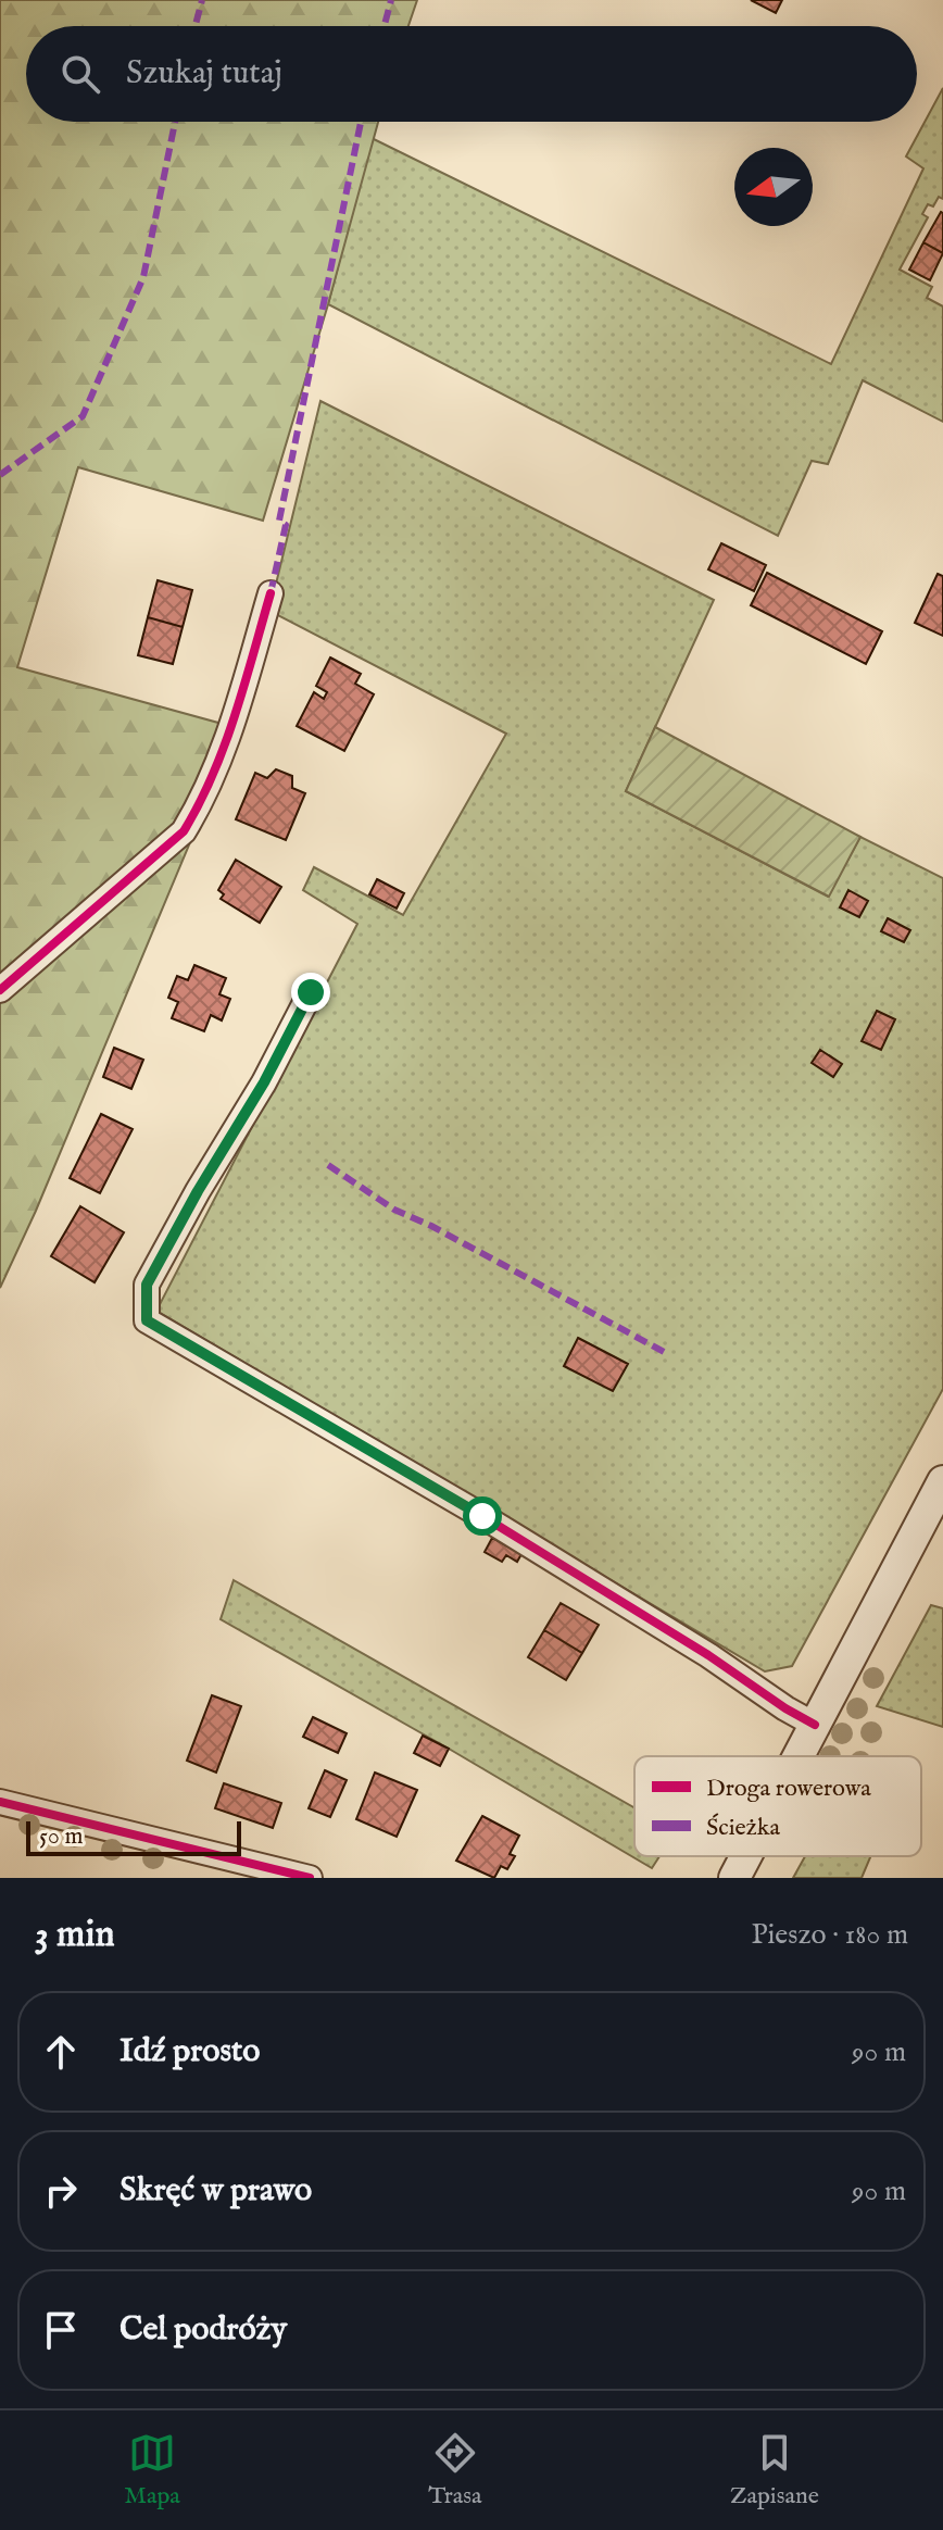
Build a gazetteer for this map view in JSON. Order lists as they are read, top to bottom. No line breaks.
{"legend":["Droga rowerowa","Ścieżka"],"scale_bar":"50 m","north":"left","page":{"search":"Szukaj tutaj","scale":"50 m","heading":["3 min","Pieszo · 180 m"],"list":[["Idź prosto","90 m"],["Skręć w prawo","90 m"],"Cel podróży"],"nav":["Mapa","Trasa","Zapisane"]}}
